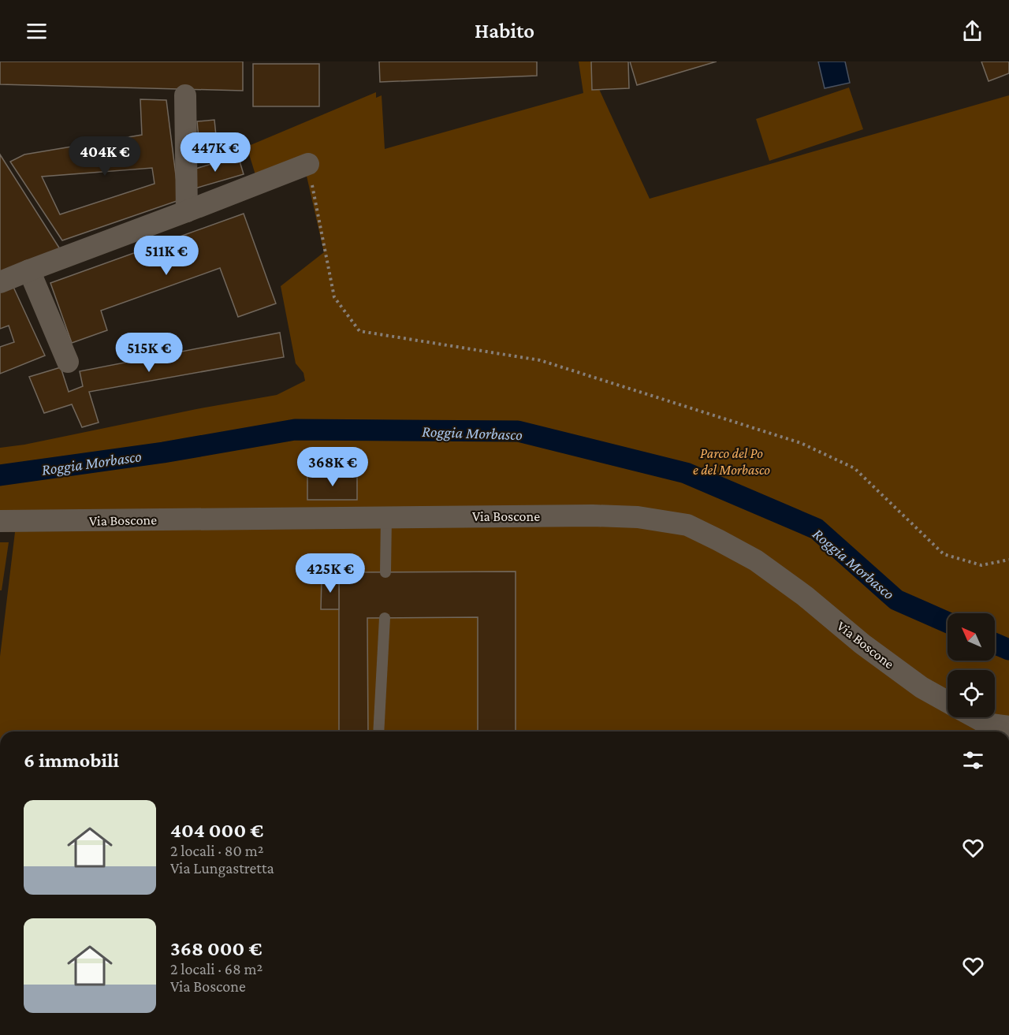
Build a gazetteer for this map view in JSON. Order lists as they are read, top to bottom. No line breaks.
{"streets":{"street":["Via Boscone"]},"water":["Roggia Morbasco"],"parks":["Parco del Po e del Morbasco"],"north":"top left","page":{"header":"Habito","price":["447K €","404K €","511K €","515K €","368K €","425K €"],"heading":"6 immobili","list":[{"name":"404 000 €","note":"2 locali · 80 m² · Via Lungastretta"},{"name":"368 000 €","note":"2 locali · 68 m² · Via Boscone"}]}}
